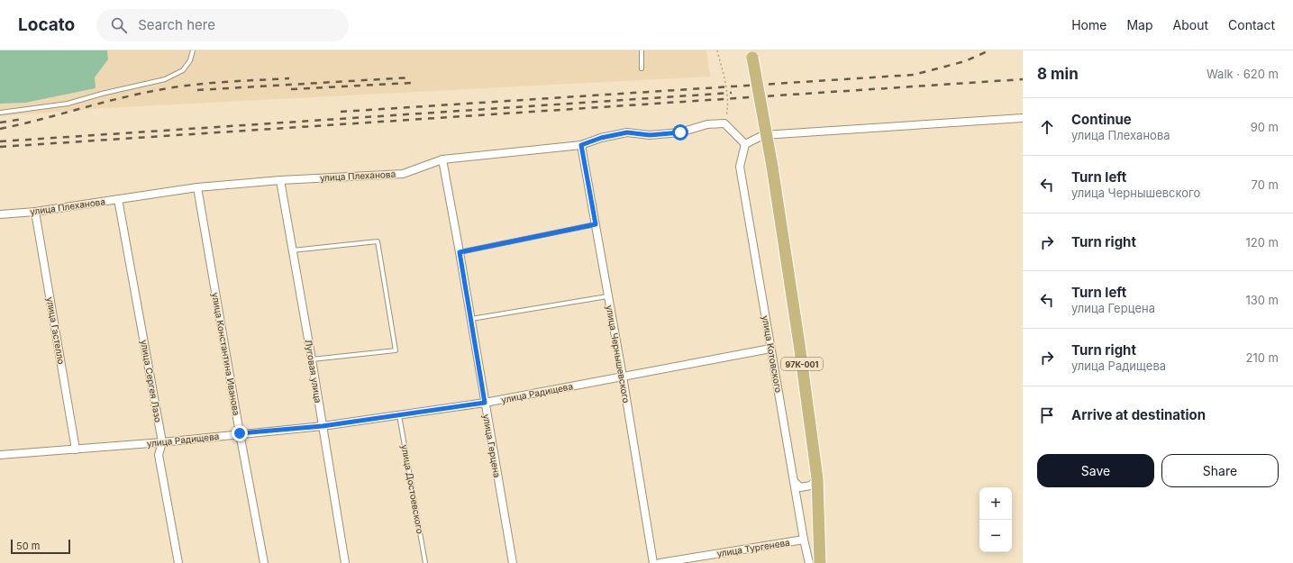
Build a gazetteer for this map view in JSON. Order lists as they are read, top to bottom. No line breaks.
{"streets":{"main road":["97К-001"],"street":["улица Плеханова","улица Гастелло","улица Константина Иванова","улица Чернышевского","улица Котовского","Луговая улица","улица Сергея Лазо","улица Радищева","улица Герцена","улица Тургенева"],"lane":["улица Достоевского"]},"crossings":[["улица Плеханова","улица Гастелло"],["улица Плеханова","улица Константина Иванова"],["улица Плеханова","улица Чернышевского"],["улица Плеханова","Луговая улица"],["улица Плеханова","улица Сергея Лазо"],["улица Плеханова","улица Герцена"],["улица Гастелло","улица Радищева"],["улица Константина Иванова","улица Радищева"],["улица Чернышевского","улица Радищева"],["улица Котовского","улица Радищева"],["улица Котовского","улица Тургенева"],["Луговая улица","улица Радищева"],["улица Сергея Лазо","улица Радищева"],["улица Радищева","улица Герцена"],["улица Радищева","улица Достоевского"]],"scale_bar":"50 m","page":{"header":"Locato","search":"Search here","nav":["Home","Map","About","Contact"],"heading":["8 min","Walk · 620 m"],"list":[["Continue","улица Плеханова","90 m"],["Turn left","улица Чернышевского","70 m"],["Turn right","120 m"],["Turn left","улица Герцена","130 m"],["Turn right","улица Радищева","210 m"],"Arrive at destination"],"buttons":["Save","Share"],"map_buttons":["+","−"],"scale":"50 m"}}
